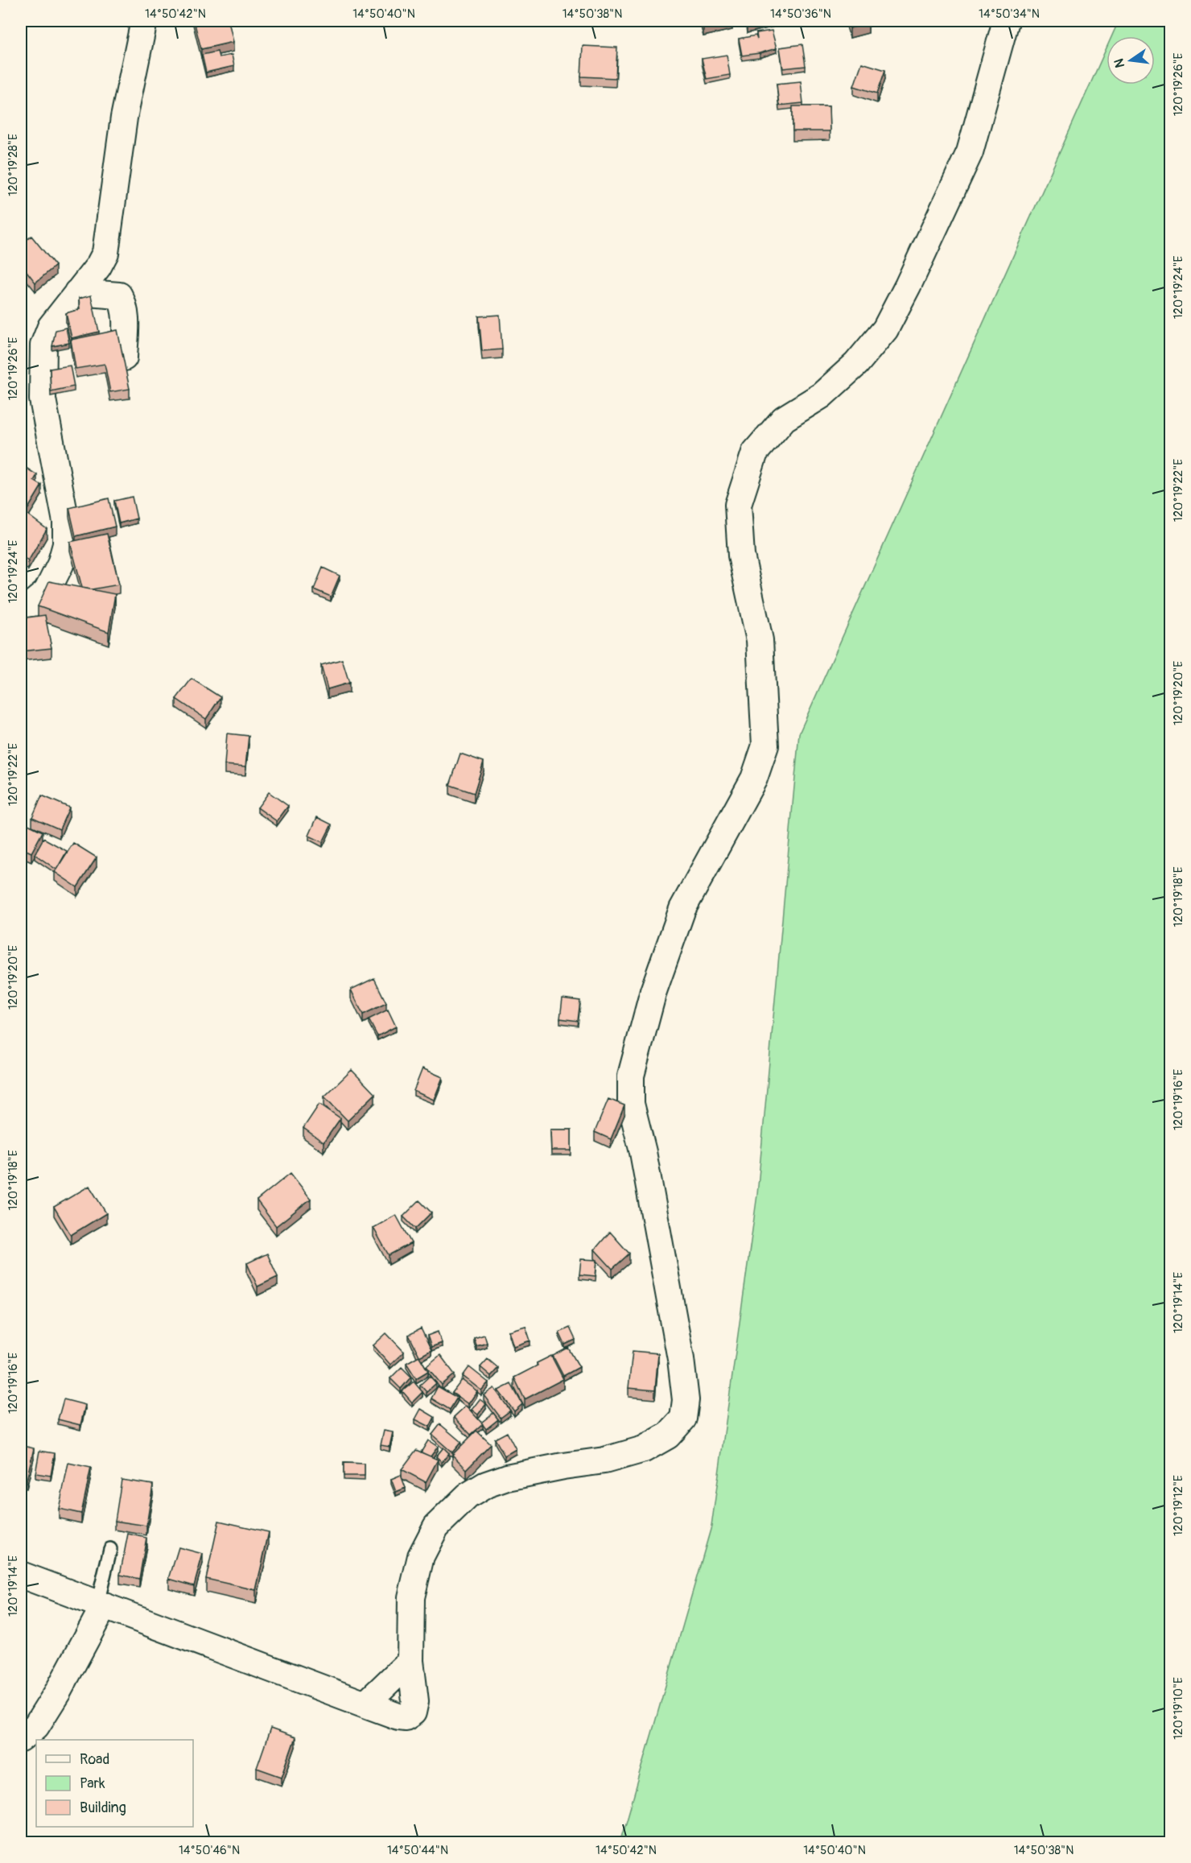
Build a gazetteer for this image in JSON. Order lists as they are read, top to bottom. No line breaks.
{"legend":["Road","Park","Building"],"north":"left","coordinates":["14°50'42\"N","14°50'40\"N","14°50'38\"N","14°50'36\"N","14°50'34\"N","120°19'26\"E","120°19'28\"E","120°19'24\"E","120°19'22\"E","120°19'20\"E","120°19'18\"E","120°19'16\"E","120°19'14\"E","120°19'12\"E","120°19'10\"E","14°50'46\"N","14°50'44\"N"]}
